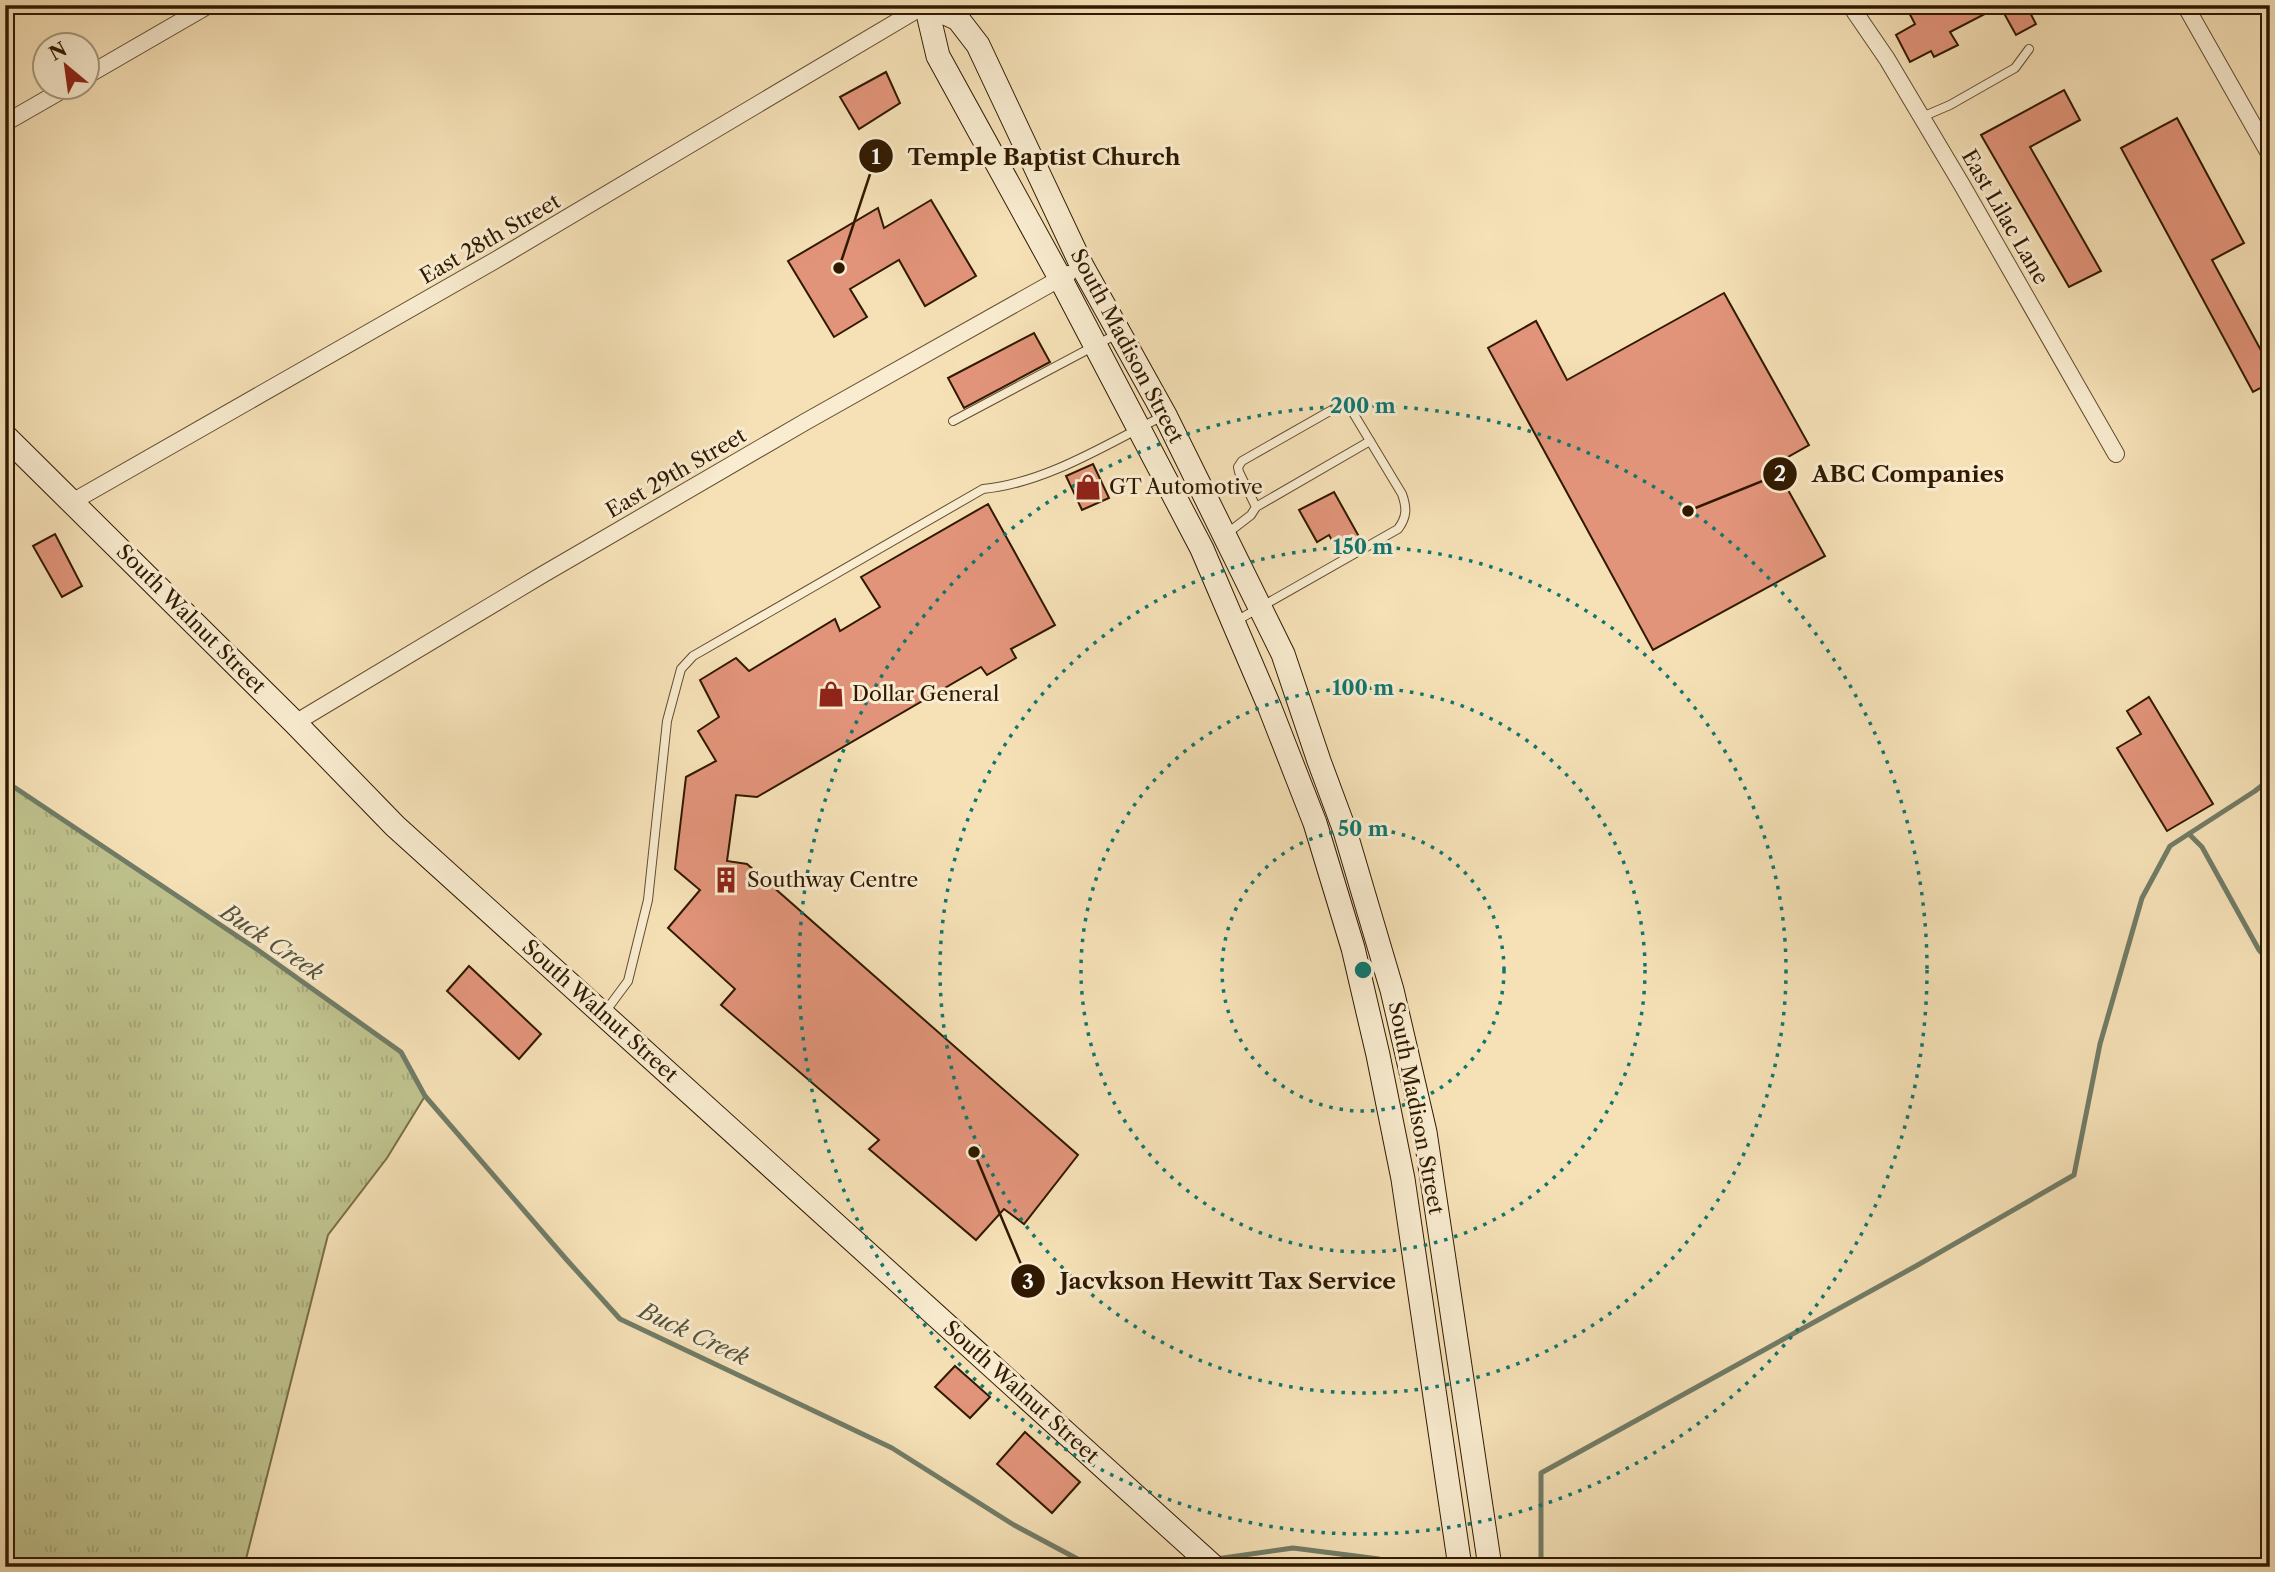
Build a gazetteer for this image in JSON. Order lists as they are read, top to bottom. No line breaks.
{"streets":{"main road":["South Madison Street","South Walnut Street"],"street":["East Lilac Lane","East 28th Street","East 29th Street"]},"crossings":[["East 28th Street","South Madison Street"],["East 28th Street","South Walnut Street"],["South Madison Street","East 29th Street"],["East 29th Street","South Walnut Street"]],"water":["Buck Creek"],"places":{"other":["Temple Baptist Church","ABC Companies","Jacvkson Hewitt Tax Service"],"shop":["GT Automotive","Dollar General"],"building":["Southway Centre"]},"north":"top left","rings":["200 m","150 m","100 m","50 m"]}
